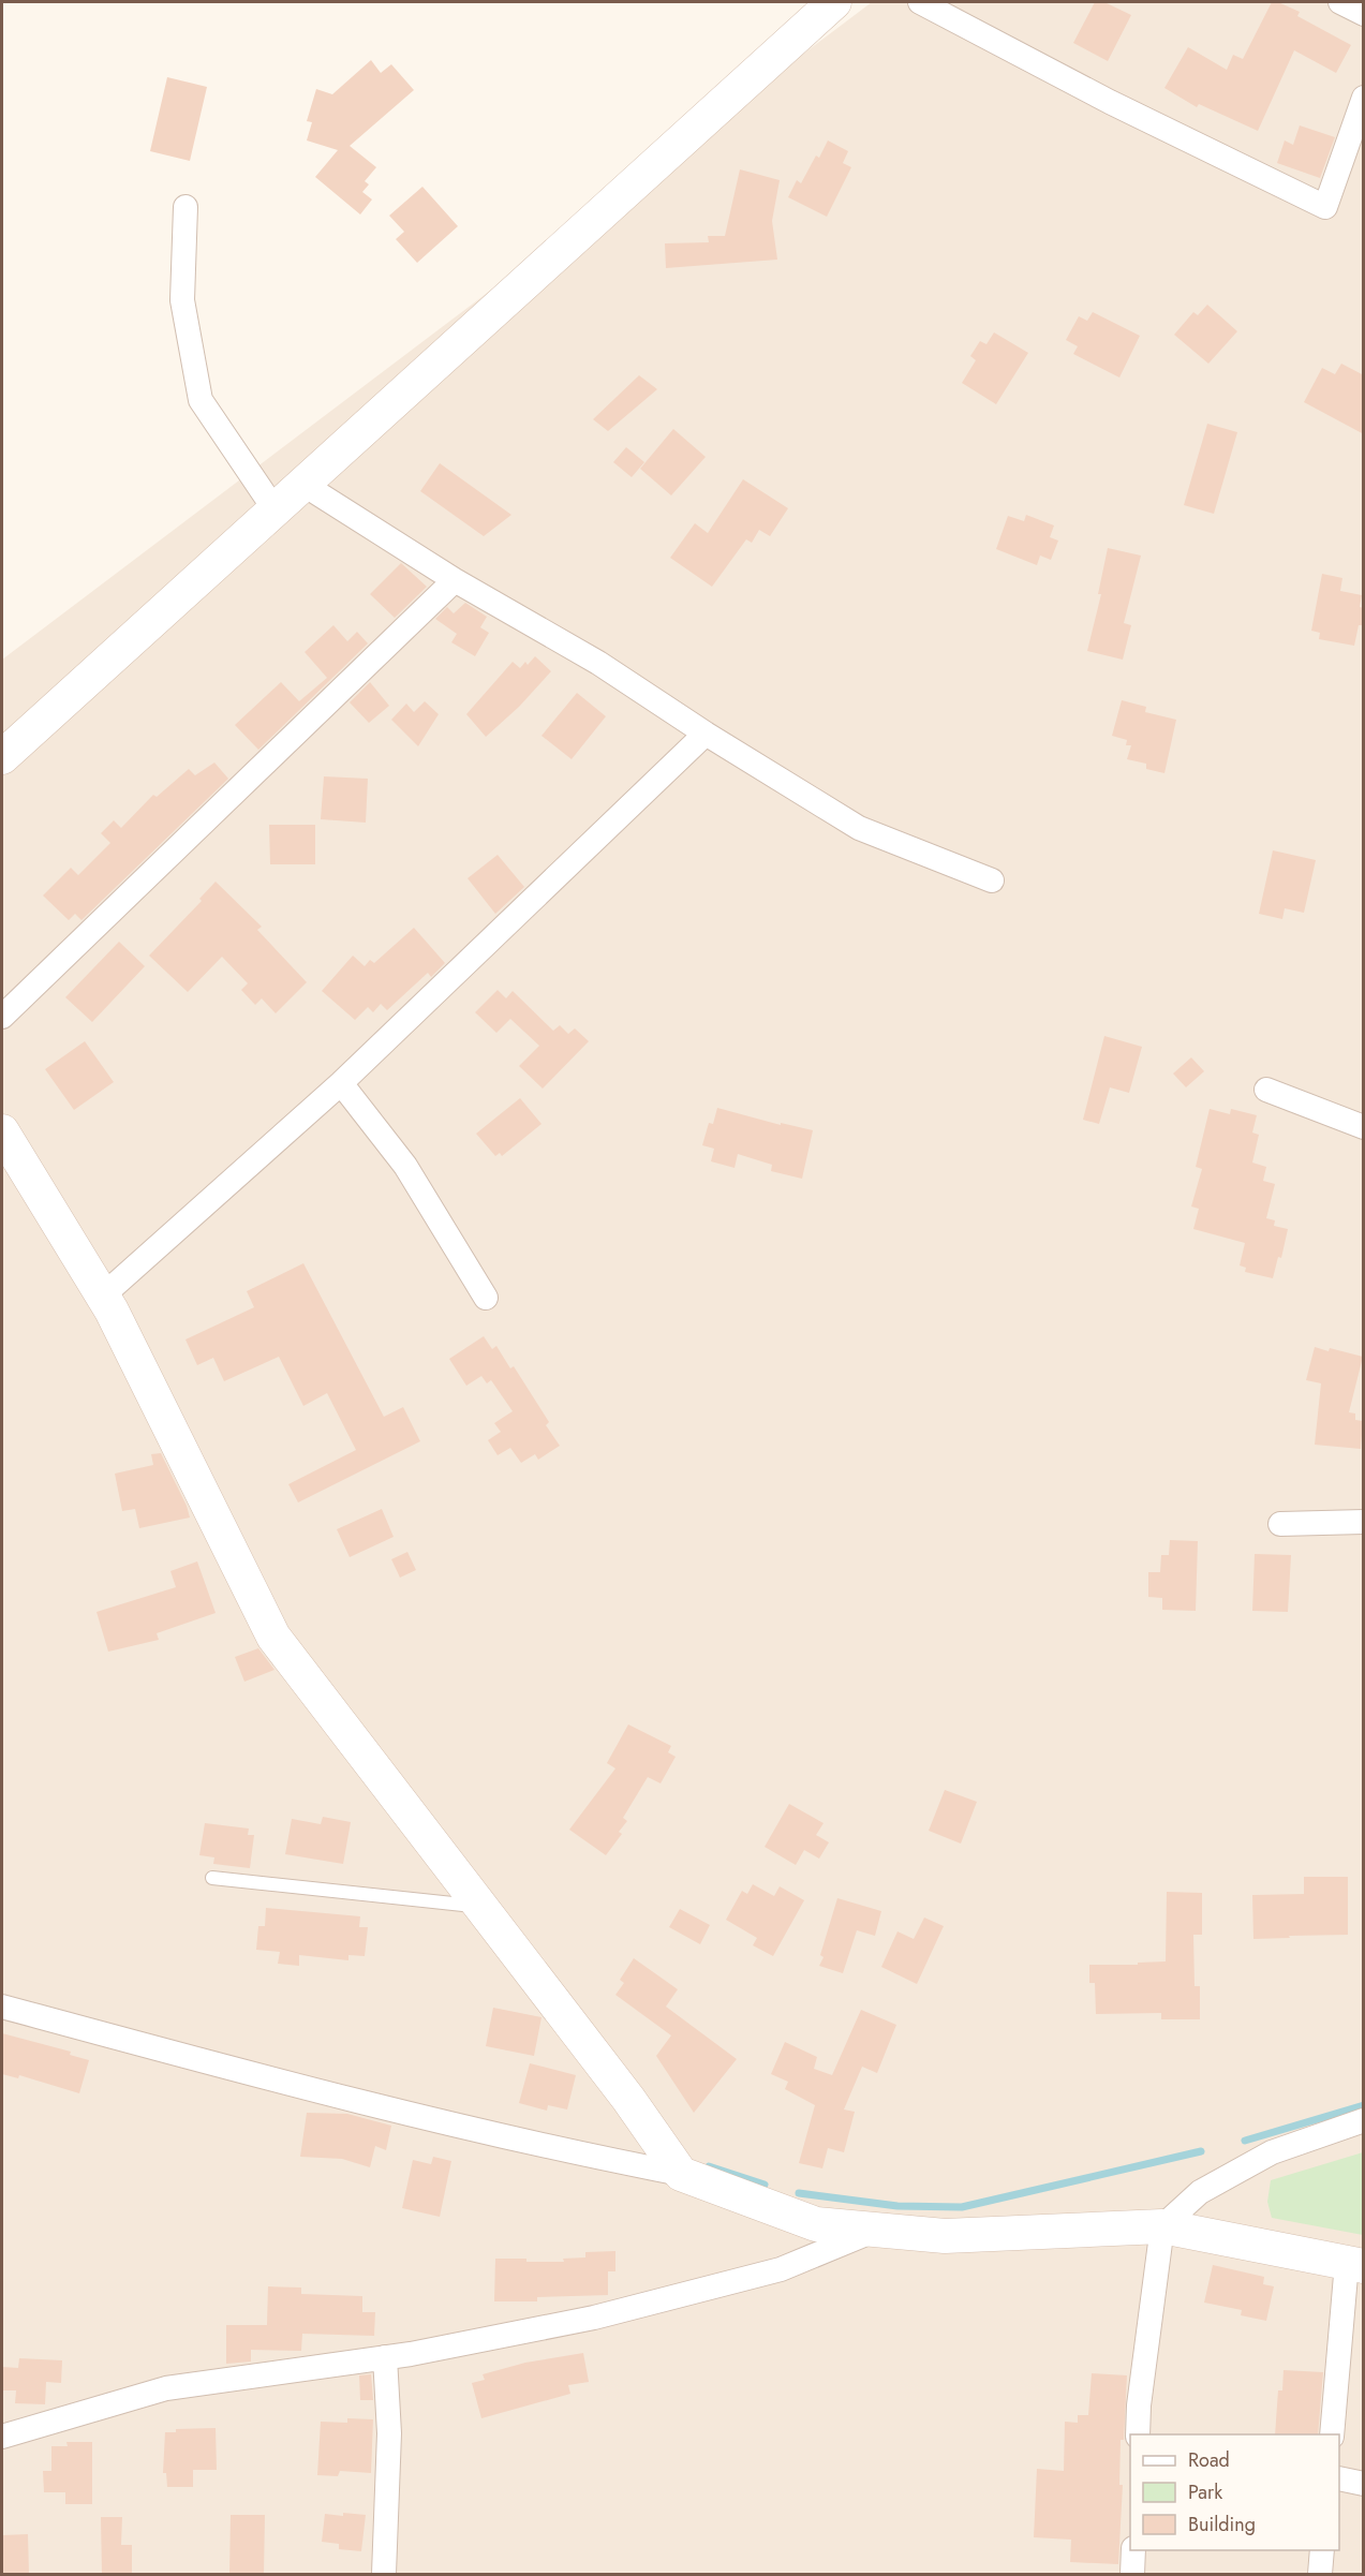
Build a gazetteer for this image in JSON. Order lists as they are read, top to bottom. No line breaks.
{"legend":["Road","Park","Building"]}
